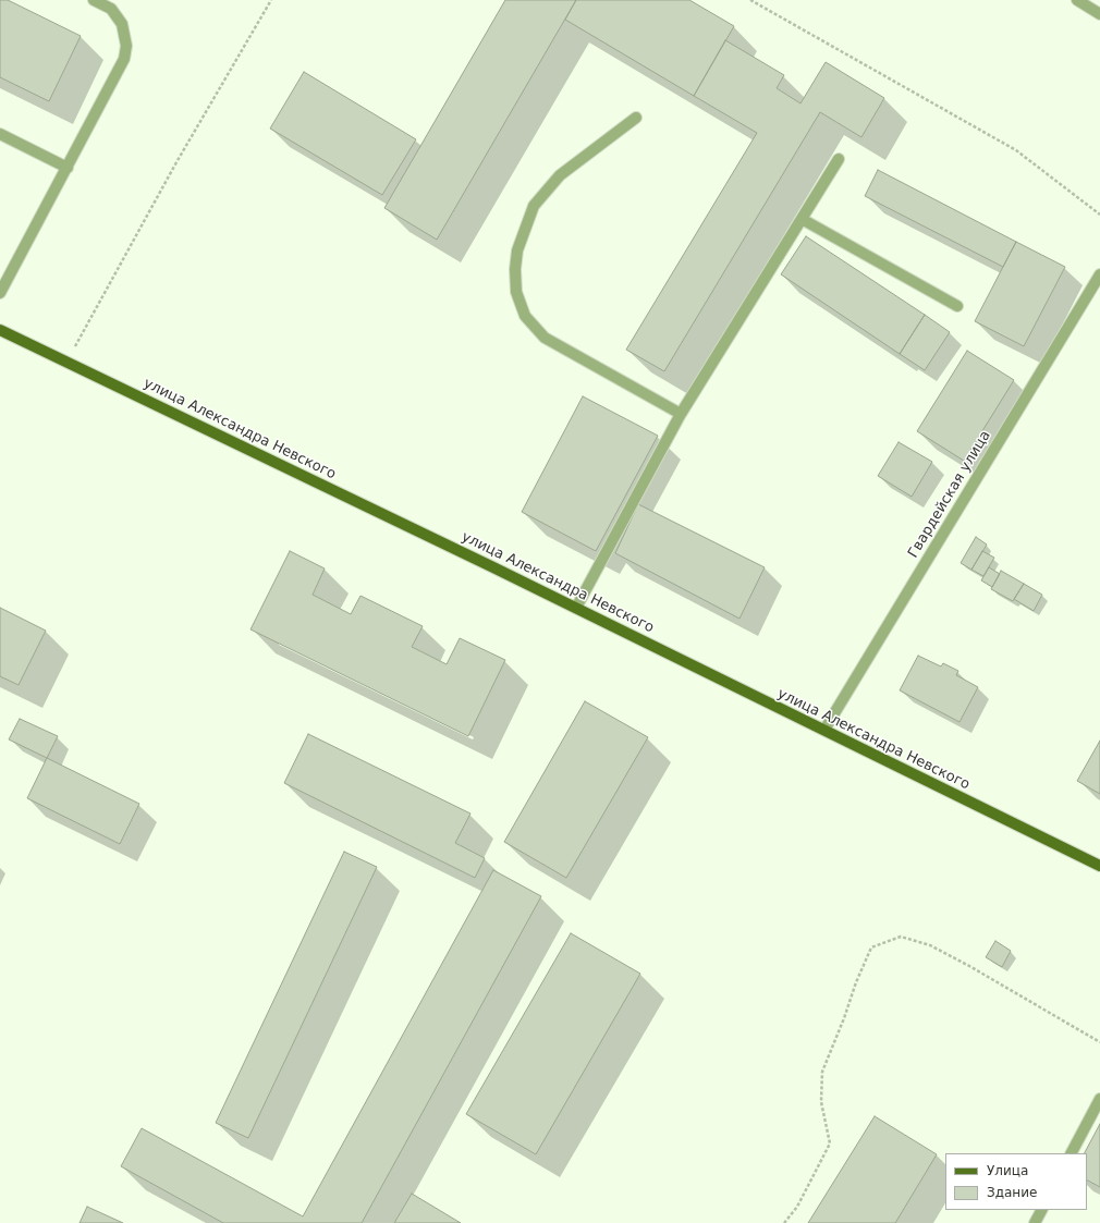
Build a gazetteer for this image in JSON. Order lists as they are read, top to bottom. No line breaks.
{"streets":{"main road":["улица Александра Невского"],"street":["Гвардейская улица"]},"crossings":[["улица Александра Невского","Гвардейская улица"]],"legend":["Улица","Здание"]}
